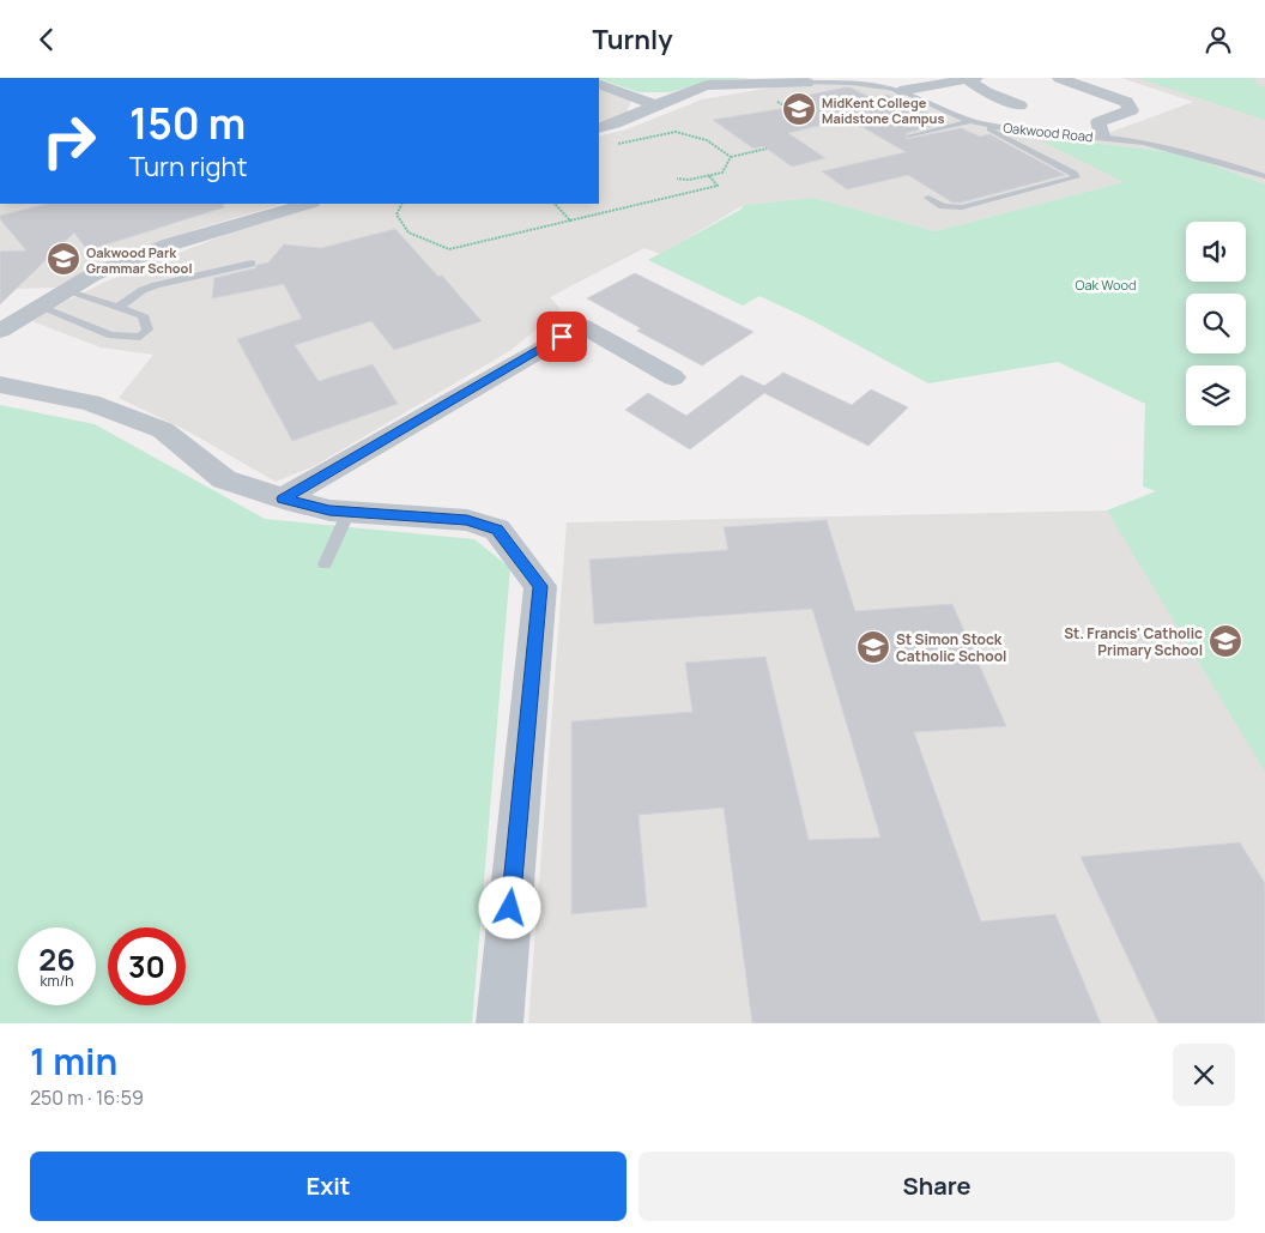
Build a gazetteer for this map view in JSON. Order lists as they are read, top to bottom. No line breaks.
{"streets":{"street":["Oakwood Road"]},"parks":["Oak Wood"],"places":{"school or university":["MidKent College Maidstone Campus","Oakwood Park Grammar School","St. Francis' Catholic Primary School","St Simon Stock Catholic School"]},"page":{"header":"Turnly","turn":["150 m","Turn right"],"speed":"26 km/h","limit":"30","heading":["1 min","250 m · 16:59"],"buttons":["Exit","Share"]}}
